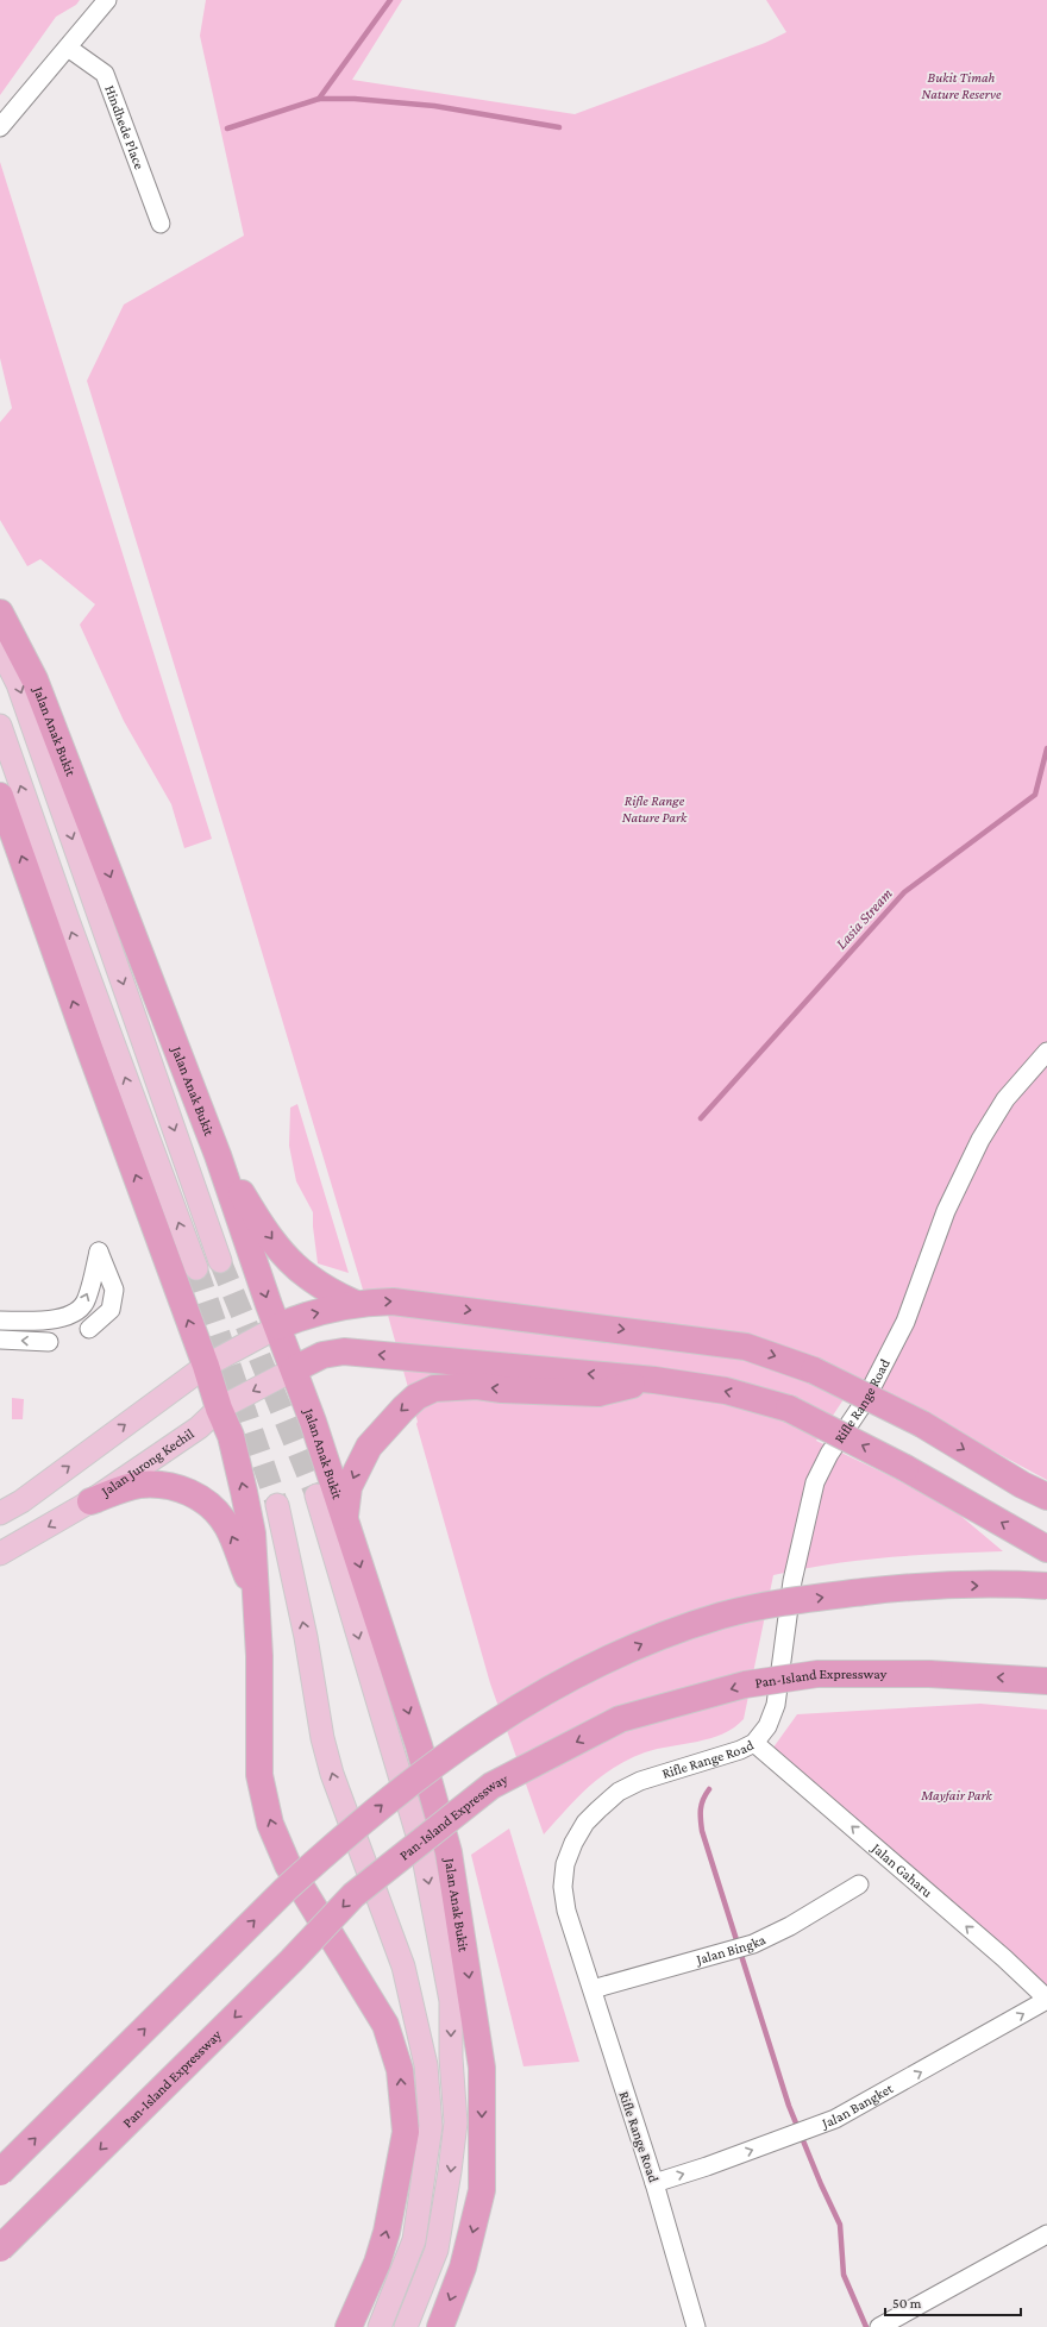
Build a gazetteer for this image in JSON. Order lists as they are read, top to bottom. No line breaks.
{"streets":{"highway":["Jalan Anak Bukit","Pan-Island Expressway"],"main road":["Jalan Jurong Kechil"],"street":["Hindhede Place","Rifle Range Road","Jalan Gaharu","Jalan Bingka","Jalan Bangket"]},"crossings":[["Jalan Anak Bukit","Jalan Jurong Kechil"],["Rifle Range Road","Jalan Gaharu"],["Rifle Range Road","Jalan Bingka"],["Rifle Range Road","Jalan Bangket"],["Jalan Gaharu","Jalan Bangket"]],"one_way":["Jalan Gaharu","Jalan Bangket"],"water":["Lasia Stream"],"parks":["Bukit Timah Nature Reserve","Rifle Range Nature Park","Mayfair Park"],"scale_bar":"50 m"}
